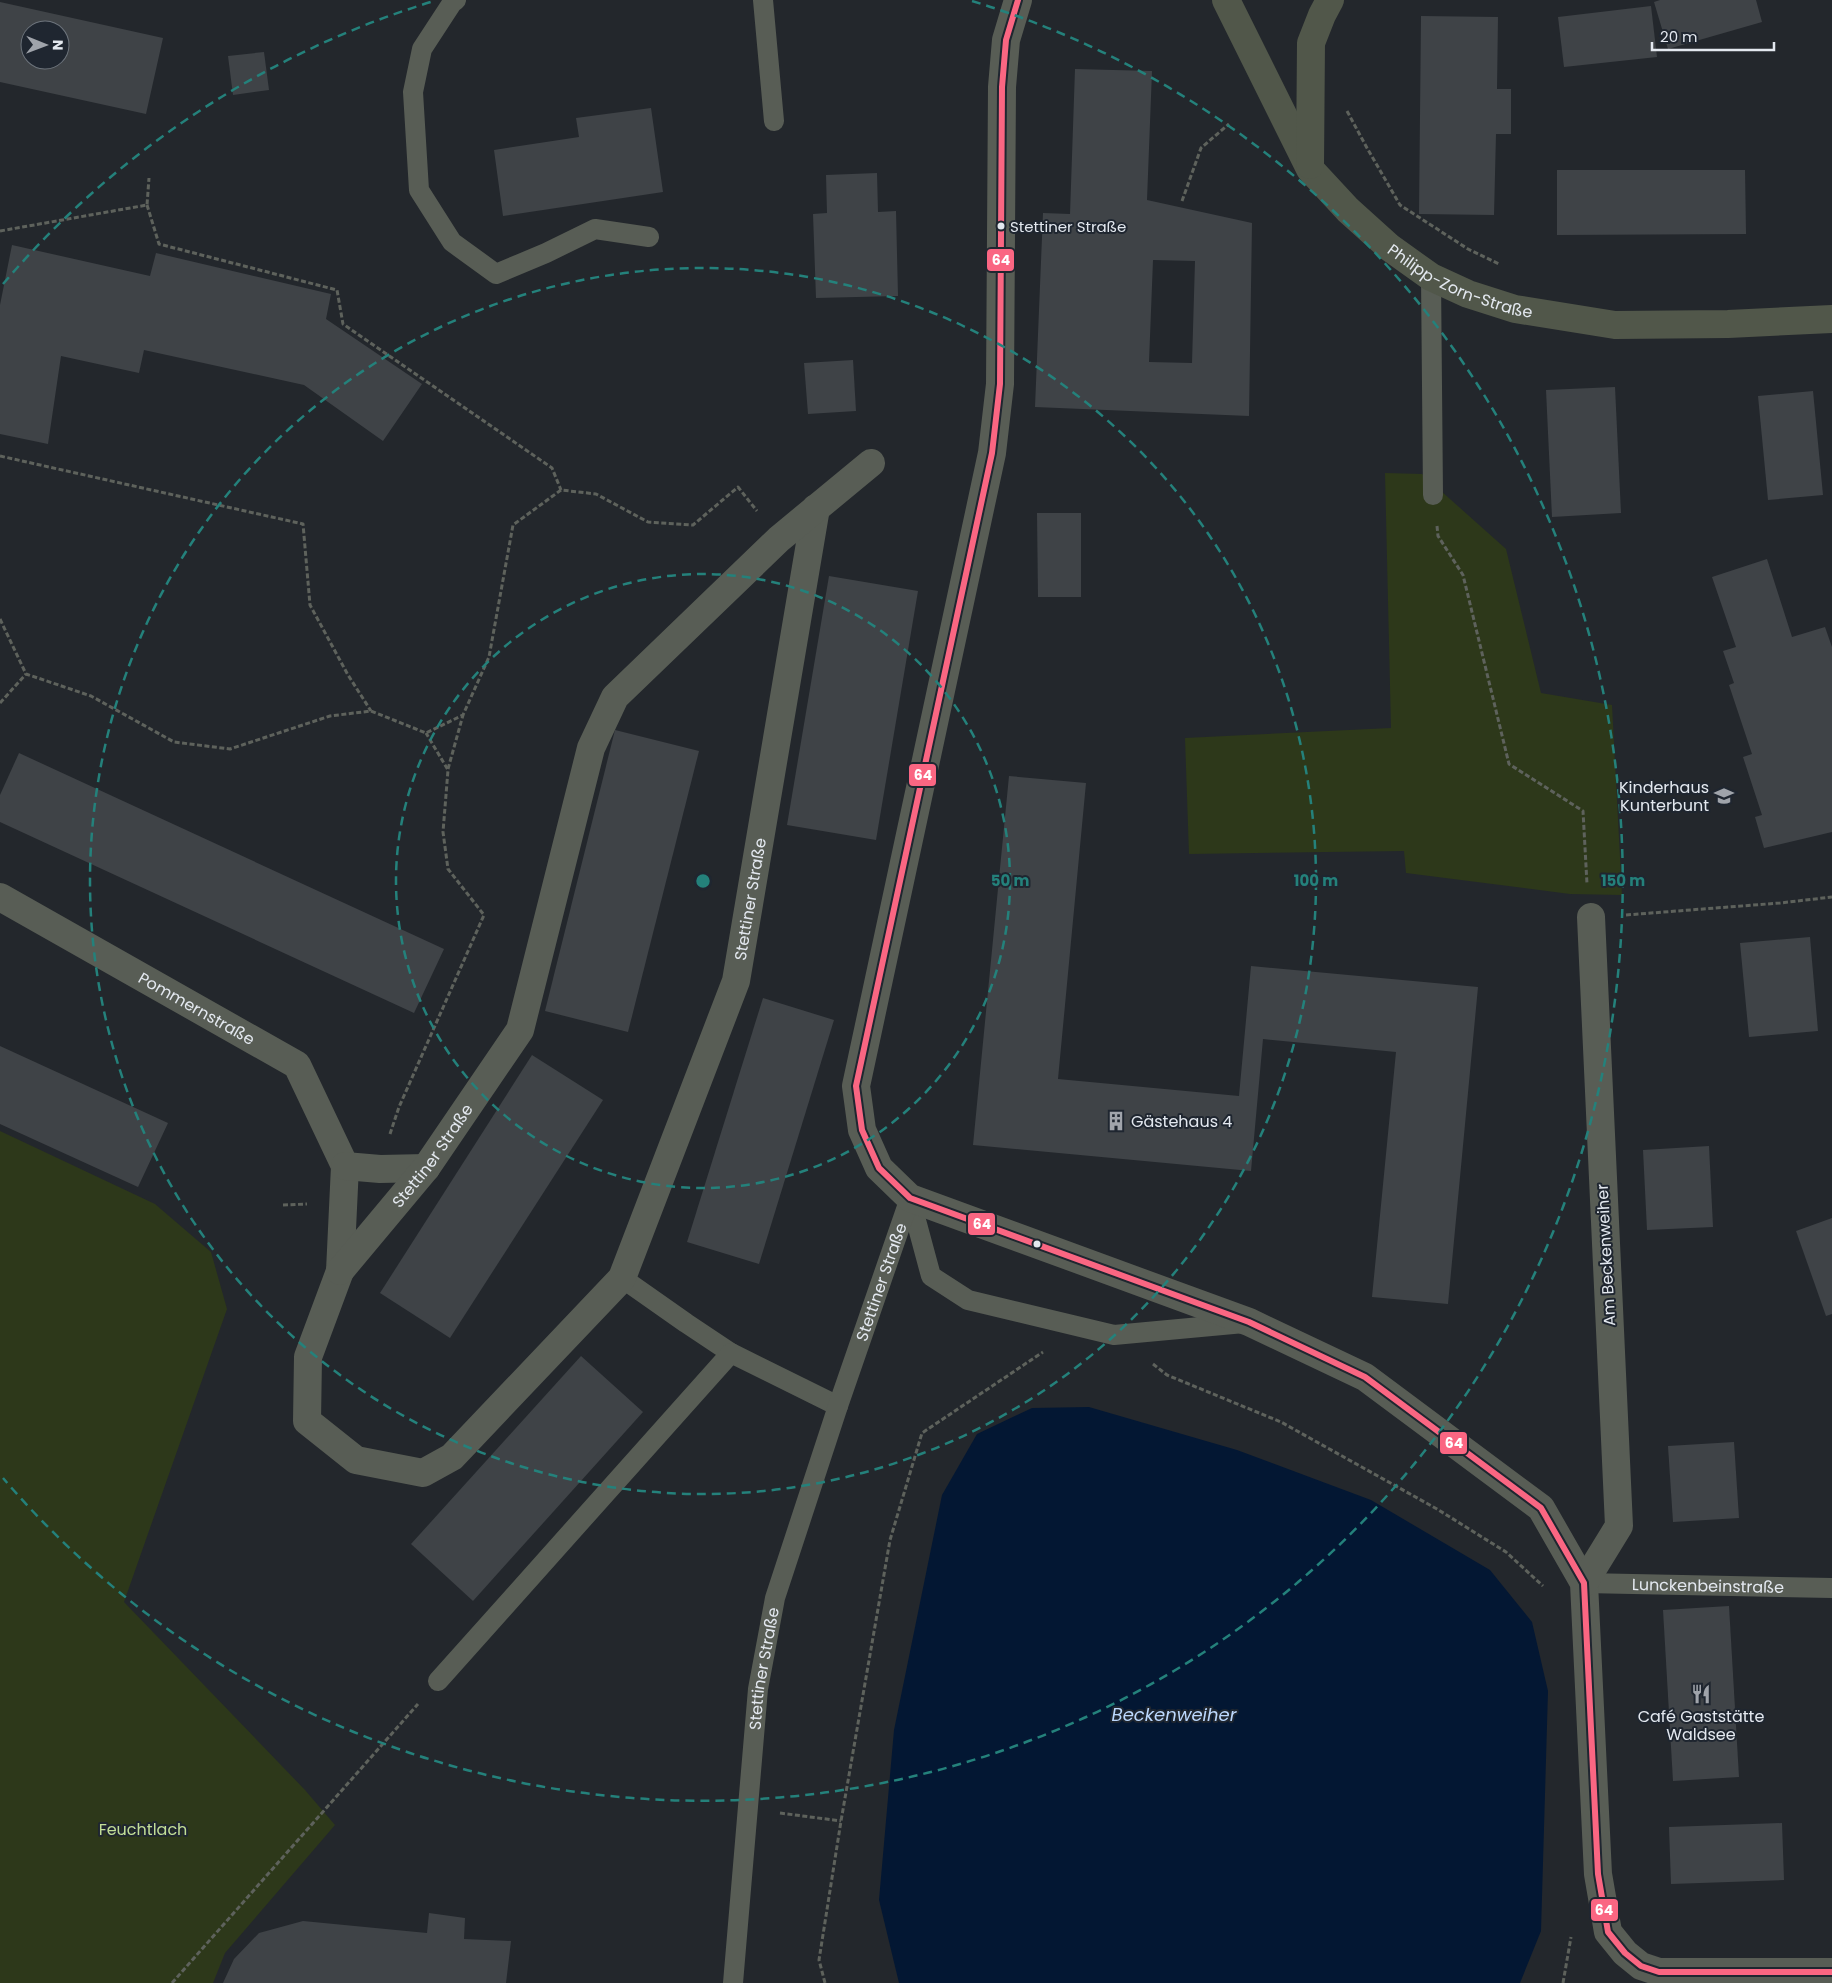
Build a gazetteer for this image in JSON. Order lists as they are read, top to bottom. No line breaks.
{"streets":{"main road":["Philipp-Zorn-Straße"],"street":["Stettiner Straße","Pommernstraße","Am Beckenweiher"],"lane":["Lunckenbeinstraße"]},"crossings":[["Stettiner Straße","Pommernstraße"],["Am Beckenweiher","Lunckenbeinstraße"]],"water":["Beckenweiher"],"parks":["Feuchtlach"],"places":{"other":["Stettiner Straße"],"school or university":["Kinderhaus Kunterbunt"],"building":["Gästehaus 4"],"restaurant":["Café Gaststätte Waldsee"]},"lines":["transit line 64"],"scale_bar":"20 m","north":"right","rings":["50 m","100 m","150 m"]}
